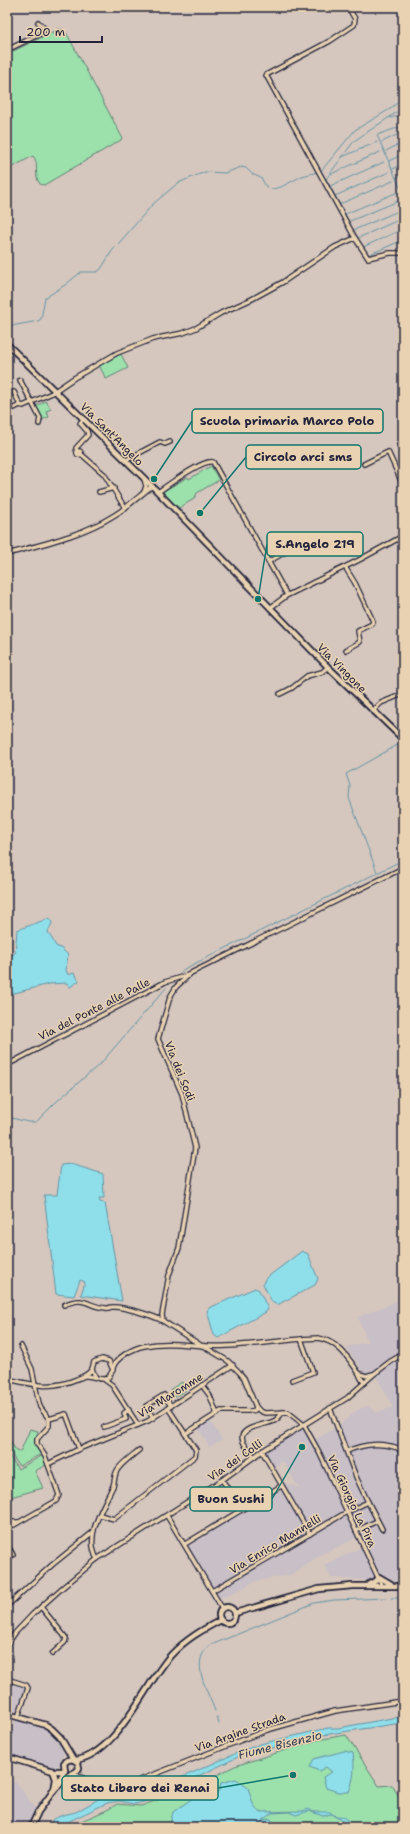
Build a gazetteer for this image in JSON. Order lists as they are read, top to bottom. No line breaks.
{"streets":{"main road":["Via Sant'Angelo","Via Vingone"],"street":["Via del Ponte alle Palle","Via dei Sodi","Via Maromme","Via dei Colli","Via Giorgio La Pira","Via Enrico Mannelli","Via Argine Strada"]},"crossings":[["Via Sant'Angelo","Via Vingone"],["Via del Ponte alle Palle","Via dei Sodi"],["Via dei Colli","Via Giorgio La Pira"],["Via Giorgio La Pira","Via Enrico Mannelli"]],"water":["Fiume Bisenzio"],"places":["Scuola primaria Marco Polo","Circolo arci sms","S.Angelo 219","Buon Sushi","Stato Libero dei Renai"],"scale_bar":"200 m"}
